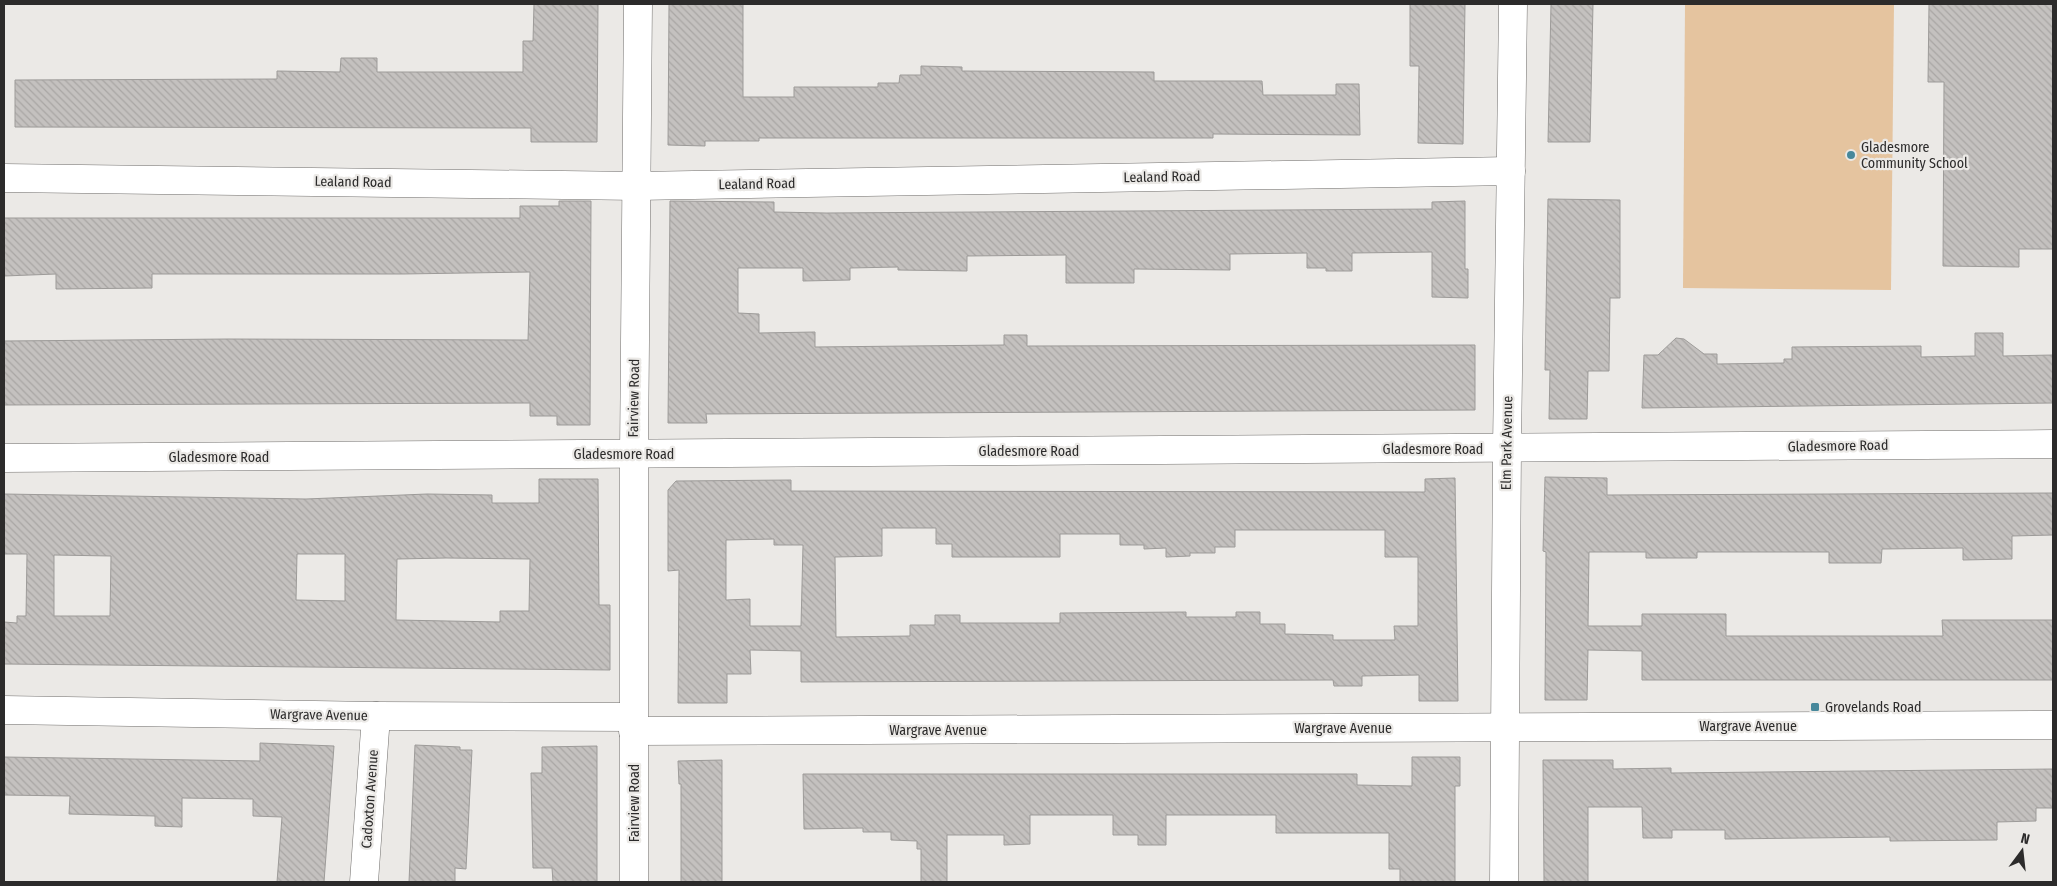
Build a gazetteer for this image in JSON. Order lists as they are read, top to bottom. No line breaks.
{"streets":{"street":["Lealand Road","Fairview Road","Elm Park Avenue","Gladesmore Road","Wargrave Avenue","Cadoxton Avenue"]},"crossings":[["Lealand Road","Fairview Road"],["Lealand Road","Elm Park Avenue"],["Fairview Road","Gladesmore Road"],["Fairview Road","Wargrave Avenue"],["Elm Park Avenue","Gladesmore Road"],["Elm Park Avenue","Wargrave Avenue"],["Wargrave Avenue","Cadoxton Avenue"]],"places":{"other":["Gladesmore Community School"],"transit":["Grovelands Road"]},"north":"top"}
